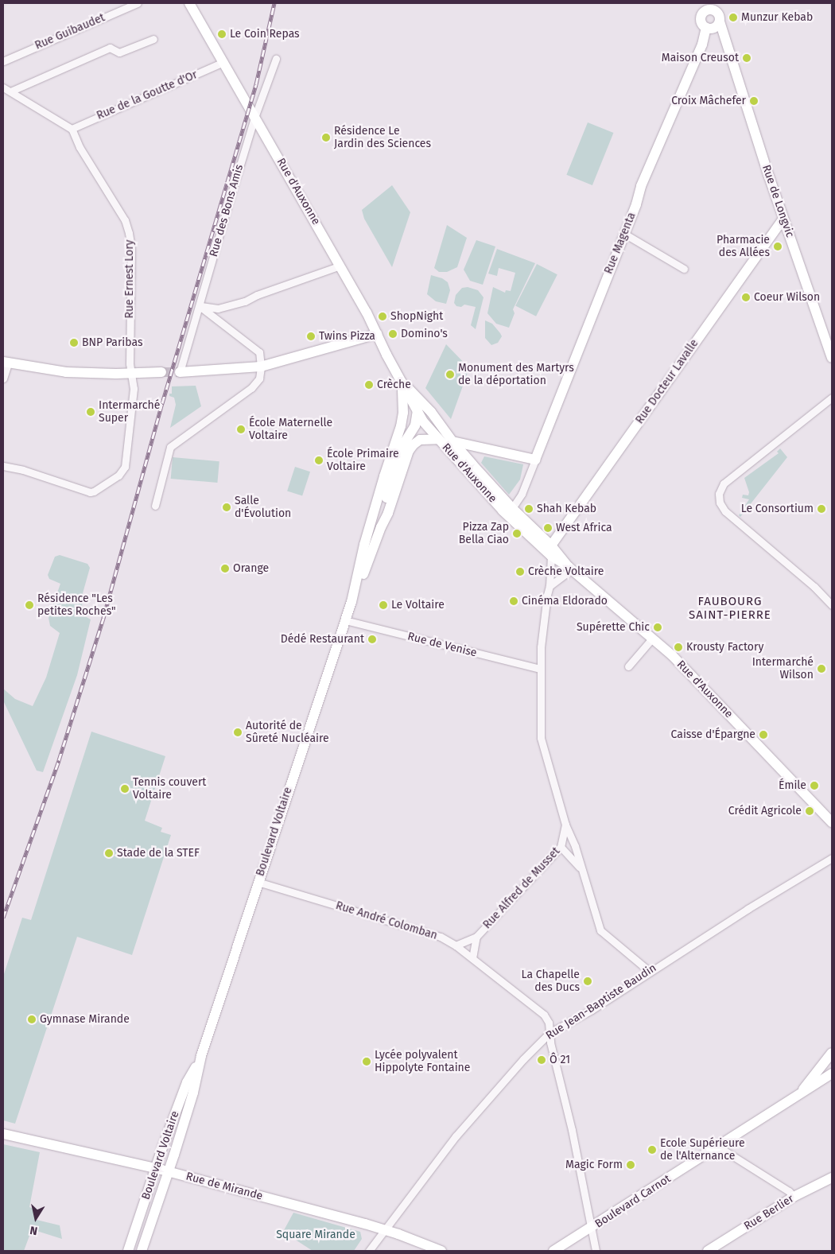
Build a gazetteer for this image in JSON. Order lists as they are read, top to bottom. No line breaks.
{"streets":{"street":["Rue Guibaudet","Rue de la Goutte d'Or","Rue d'Auxonne","Rue de Longvic","Rue des Bons Amis","Rue Magenta","Rue Ernest Lory","Rue Docteur Lavalle","Rue de Venise","Boulevard Voltaire","Rue Alfred de Musset","Rue André Colomban","Rue Jean-Baptiste Baudin","Rue de Mirande","Boulevard Carnot","Rue Berlier"]},"crossings":[["Rue de la Goutte d'Or","Rue d'Auxonne"],["Rue de la Goutte d'Or","Rue Ernest Lory"],["Rue d'Auxonne","Rue des Bons Amis"],["Rue d'Auxonne","Rue Docteur Lavalle"],["Rue d'Auxonne","Boulevard Voltaire"],["Rue d'Auxonne","Rue Alfred de Musset"],["Rue de Longvic","Rue Magenta"],["Rue de Longvic","Rue Docteur Lavalle"],["Rue de Venise","Boulevard Voltaire"],["Rue de Venise","Rue Alfred de Musset"],["Boulevard Voltaire","Rue André Colomban"],["Boulevard Voltaire","Rue de Mirande"],["Rue Alfred de Musset","Rue André Colomban"],["Rue André Colomban","Rue Jean-Baptiste Baudin"],["Rue André Colomban","Boulevard Carnot"],["Rue Jean-Baptiste Baudin","Rue de Mirande"]],"districts":["FAUBOURG SAINT-PIERRE"],"parks":["Square Mirande"],"places":["Munzur Kebab","Le Coin Repas","Maison Creusot","Croix Mâchefer","Résidence Le Jardin des Sciences","Pharmacie des Allées","Coeur Wilson","ShopNight","Domino's","Twins Pizza","BNP Paribas","Monument des Martyrs de la déportation","Crèche","Intermarché Super","École Maternelle Voltaire","École Primaire Voltaire","Salle d'Évolution","Shah Kebab","Le Consortium","West Africa","Pizza Zap Bella Ciao","Orange","Crèche Voltaire","Cinéma Eldorado","Résidence \"Les petites Roches\"","Le Voltaire","Supérette Chic","Dédé Restaurant","Krousty Factory","Intermarché Wilson","Autorité de Sûreté Nucléaire","Caisse d'Épargne","Émile","Tennis couvert Voltaire","Crédit Agricole","Stade de la STEF","La Chapelle des Ducs","Gymnase Mirande","Ô 21","Lycée polyvalent Hippolyte Fontaine","Ecole Supérieure de l'Alternance","Magic Form"],"north":"bottom"}
